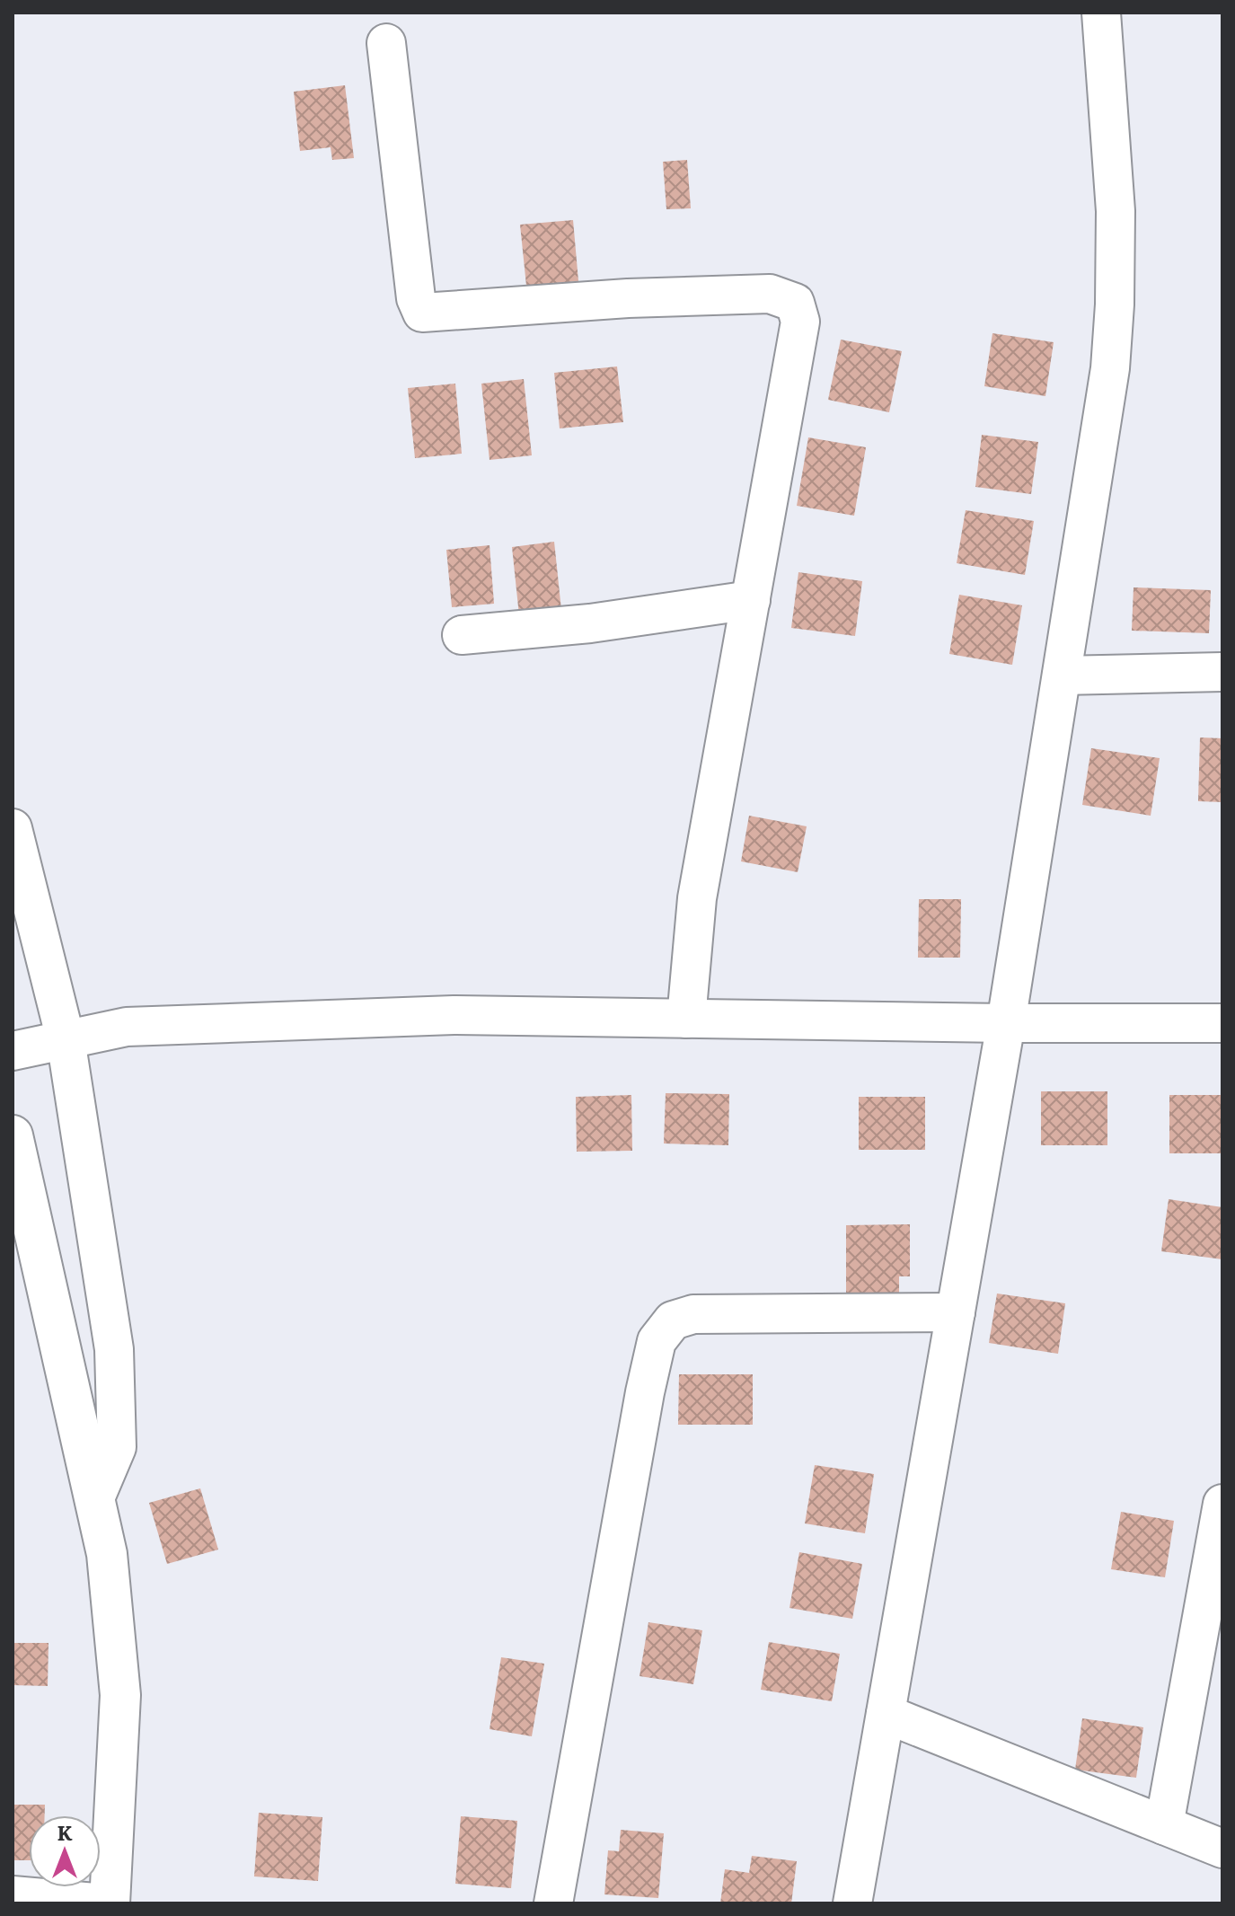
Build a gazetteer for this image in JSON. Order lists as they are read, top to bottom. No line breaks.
{"north":"top"}
